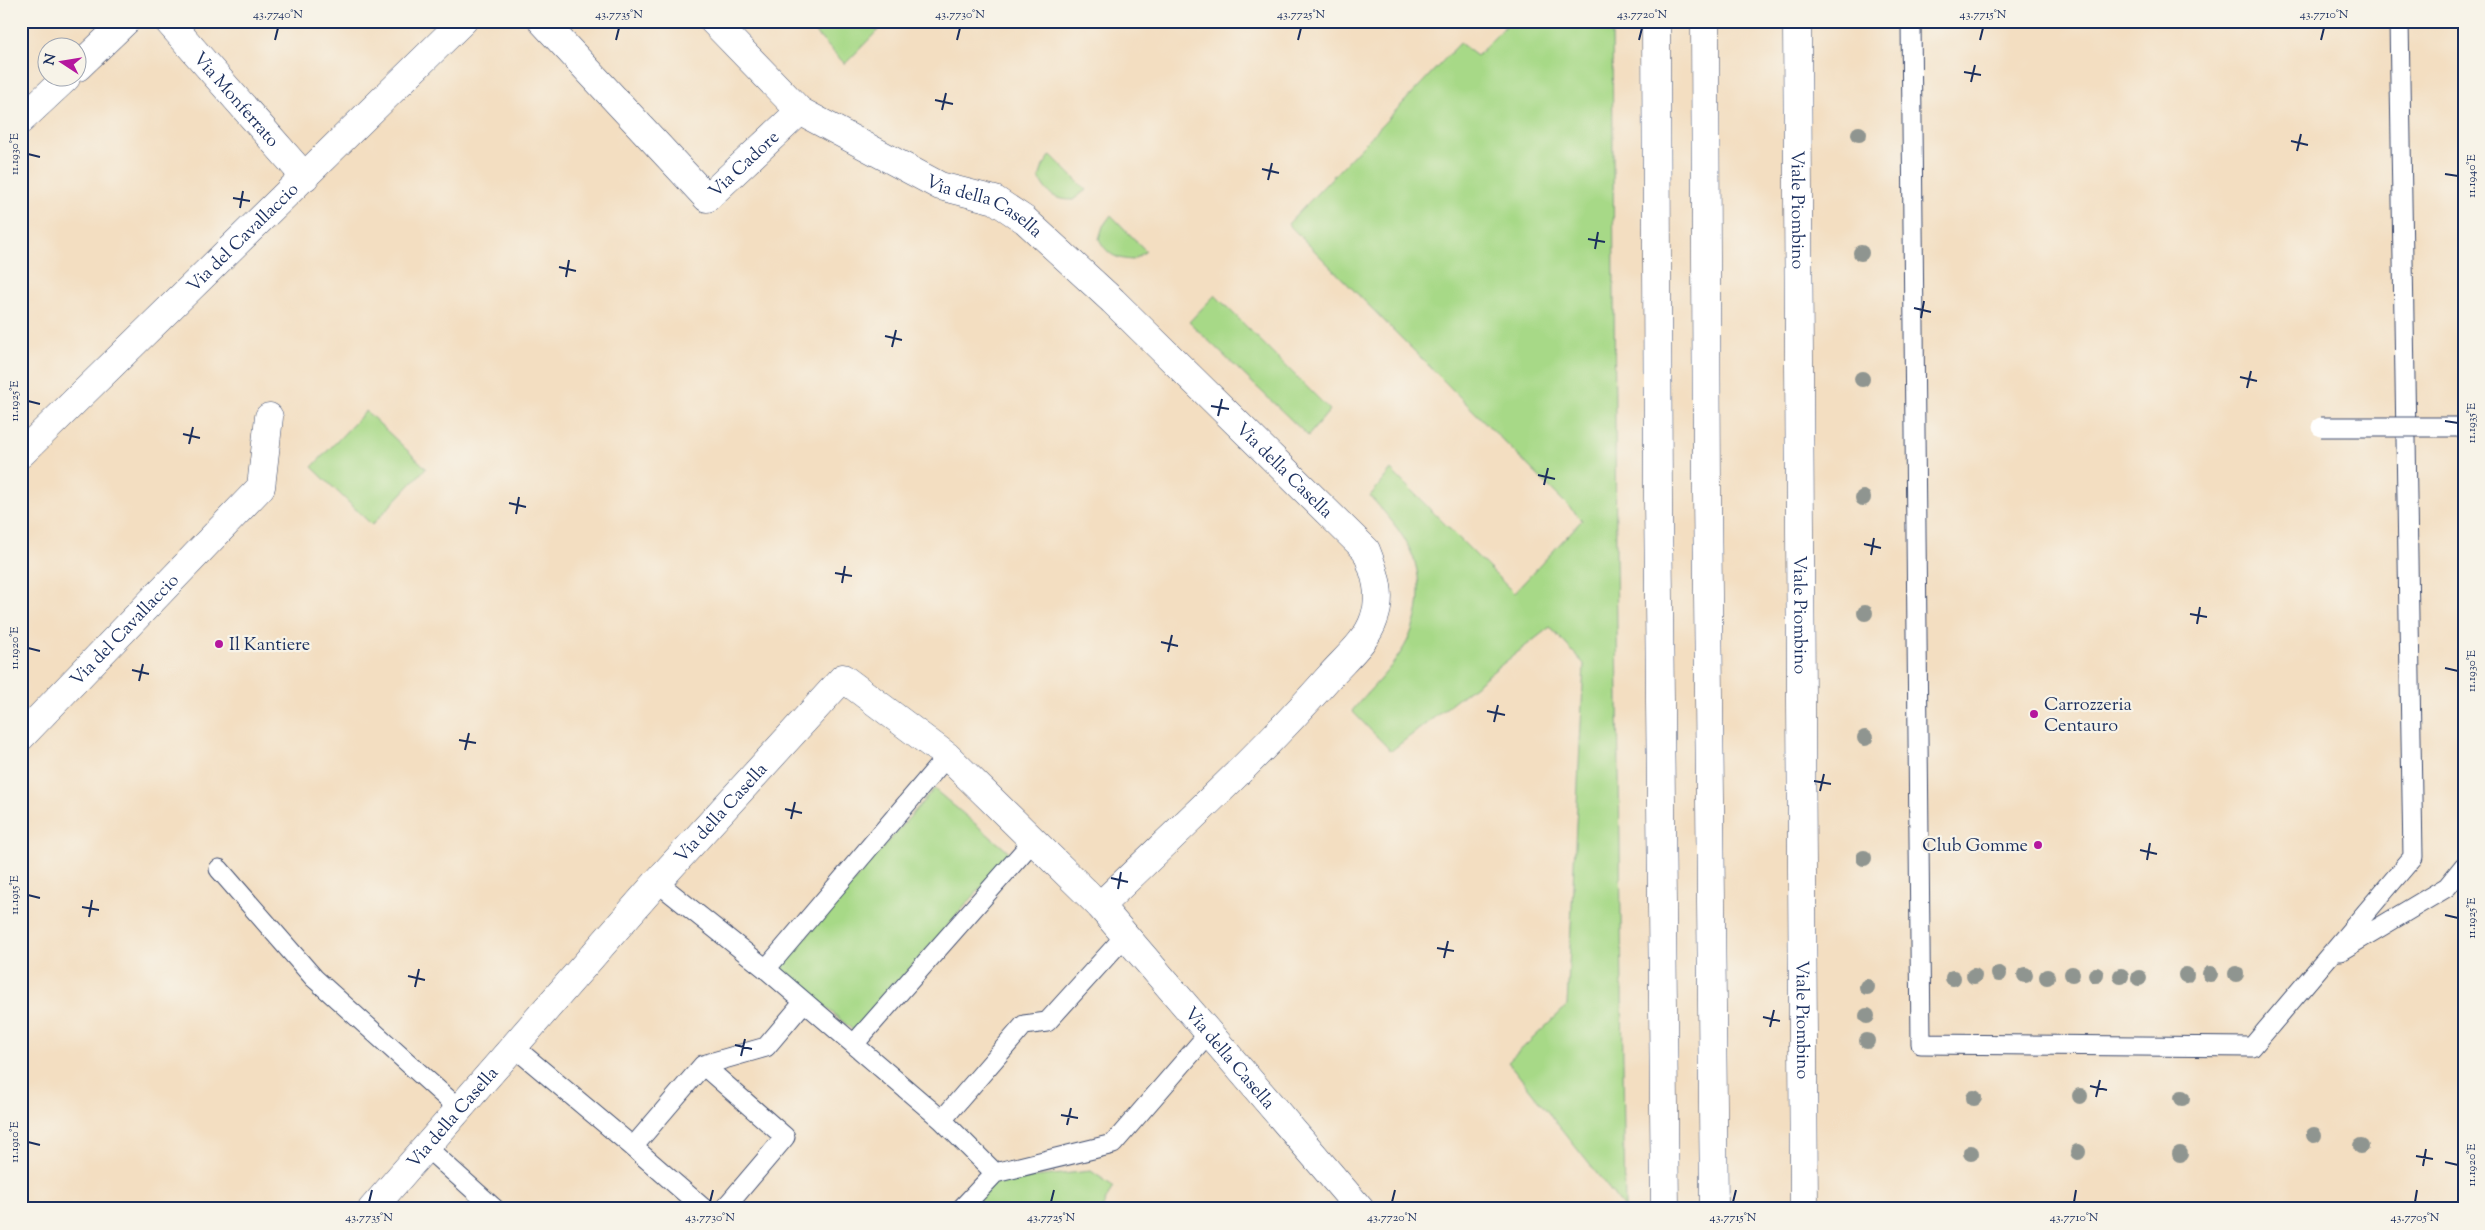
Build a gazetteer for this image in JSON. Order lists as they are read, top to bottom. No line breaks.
{"streets":{"main road":["Via Monferrato","Via Cadore","Via della Casella","Viale Piombino","Via del Cavallaccio"]},"crossings":[["Via Monferrato","Via del Cavallaccio"],["Via Cadore","Via della Casella"]],"places":["Il Kantiere","Carrozzeria Centauro","Club Gomme"],"north":"left","coordinates":["43.7740°N","43.7735°N","43.7730°N","43.7725°N","43.7720°N","43.7715°N","43.7710°N","11.1930°E","11.1940°E","11.1925°E","11.1935°E","11.1920°E","11.1915°E","11.1910°E","43.7705°N"]}
